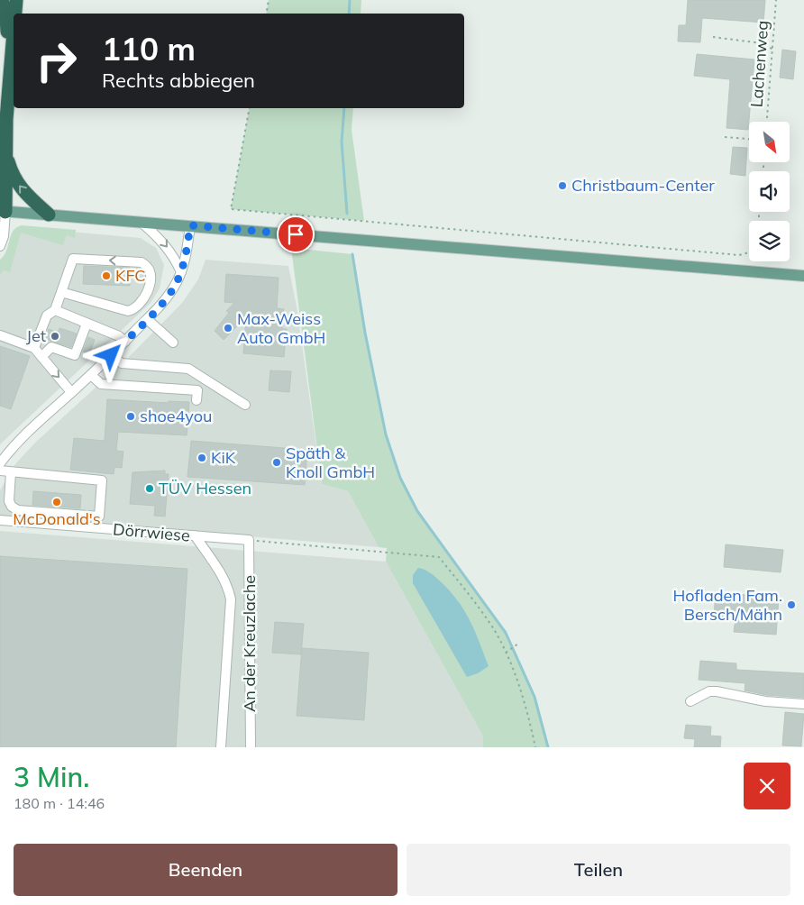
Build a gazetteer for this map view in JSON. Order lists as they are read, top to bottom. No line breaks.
{"streets":{"street":["Dörrwiese","An der Kreuzlache"],"path":["Lachenweg"]},"crossings":[["Dörrwiese","An der Kreuzlache"]],"places":["Christbaum-Center","KFC","Max-Weiss Auto GmbH","Jet","shoe4you","KiK","Späth & Knoll GmbH","TÜV Hessen","McDonald's","Hofladen Fam. Bersch/Mähn"],"north":"bottom right","page":{"turn":["110 m","Rechts abbiegen"],"heading":["3 Min.","180 m · 14:46"],"buttons":["Beenden","Teilen"]}}
